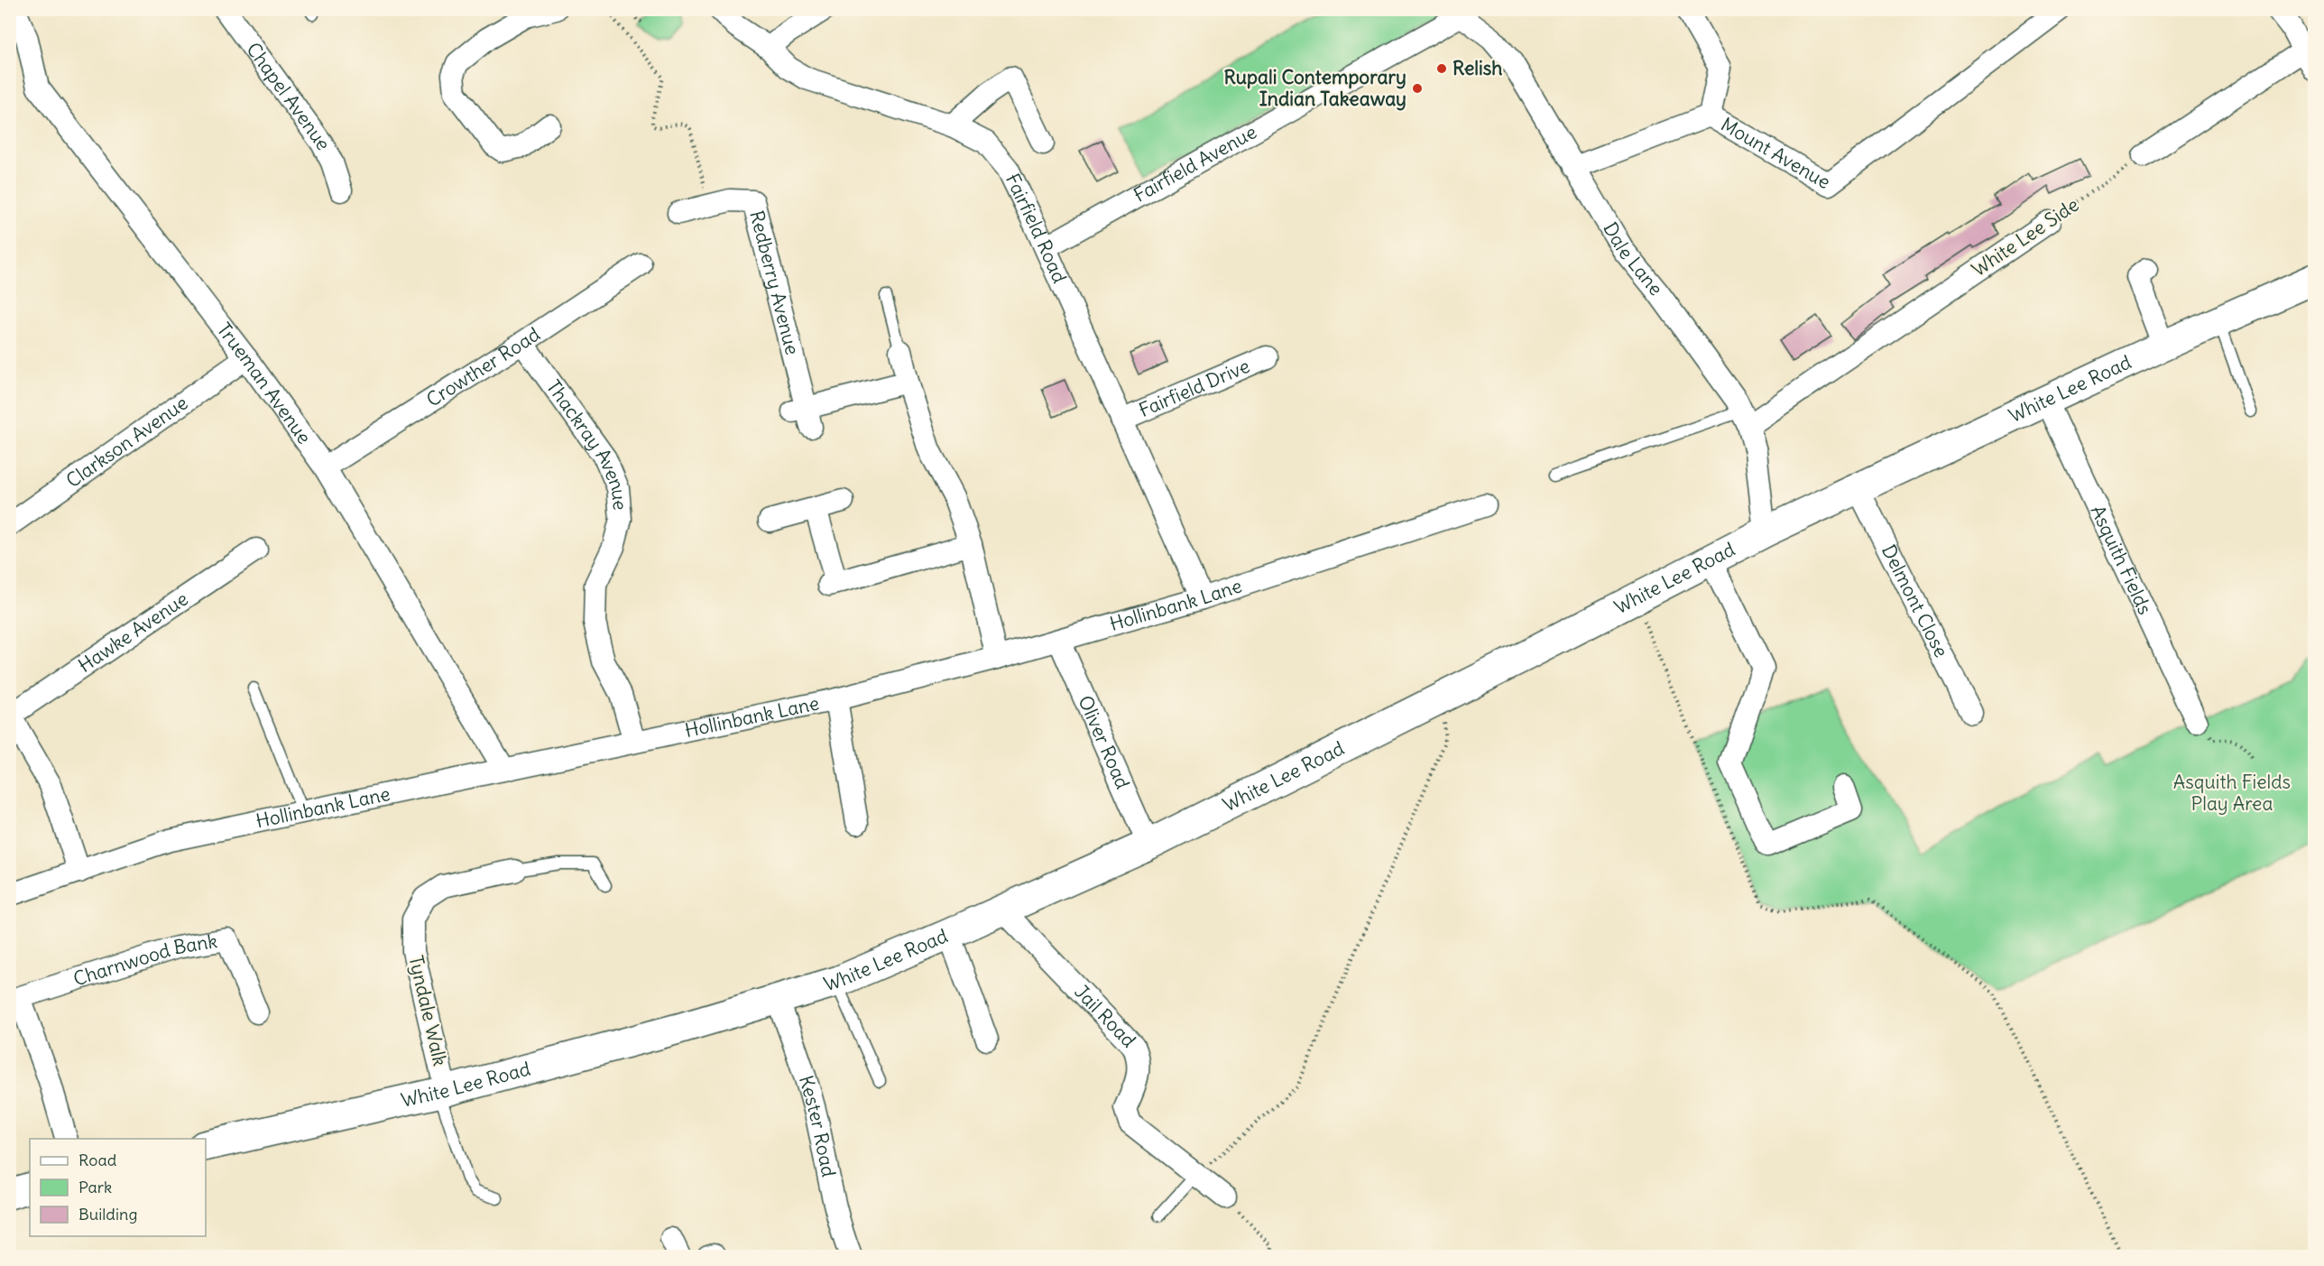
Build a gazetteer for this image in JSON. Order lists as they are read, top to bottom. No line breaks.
{"streets":{"main road":["White Lee Road"],"street":["Chapel Avenue","Mount Avenue","Fairfield Avenue","Fairfield Road","White Lee Side","Dale Lane","Redberry Avenue","Crowther Road","Trueman Avenue","Fairfield Drive","Clarkson Avenue","Thackray Avenue","Asquith Fields","Delmont Close","Hollinbank Lane","Hawke Avenue","Oliver Road","Charnwood Bank","Tyndale Walk","Jail Road","Kester Road"]},"crossings":[["Mount Avenue","Dale Lane"],["Fairfield Avenue","Fairfield Road"],["Fairfield Avenue","Dale Lane"],["Fairfield Road","Fairfield Drive"],["Fairfield Road","Hollinbank Lane"],["White Lee Side","Dale Lane"],["Dale Lane","White Lee Road"],["Crowther Road","Trueman Avenue"],["Crowther Road","Thackray Avenue"],["Trueman Avenue","Clarkson Avenue"],["Trueman Avenue","Hollinbank Lane"],["White Lee Road","Asquith Fields"],["White Lee Road","Delmont Close"],["White Lee Road","Oliver Road"],["White Lee Road","Tyndale Walk"],["White Lee Road","Jail Road"],["White Lee Road","Kester Road"],["Thackray Avenue","Hollinbank Lane"],["Hollinbank Lane","Oliver Road"]],"parks":["Asquith Fields Play Area"],"places":["Relish","Rupali Contemporary Indian Takeaway"],"legend":["Road","Park","Building"]}
